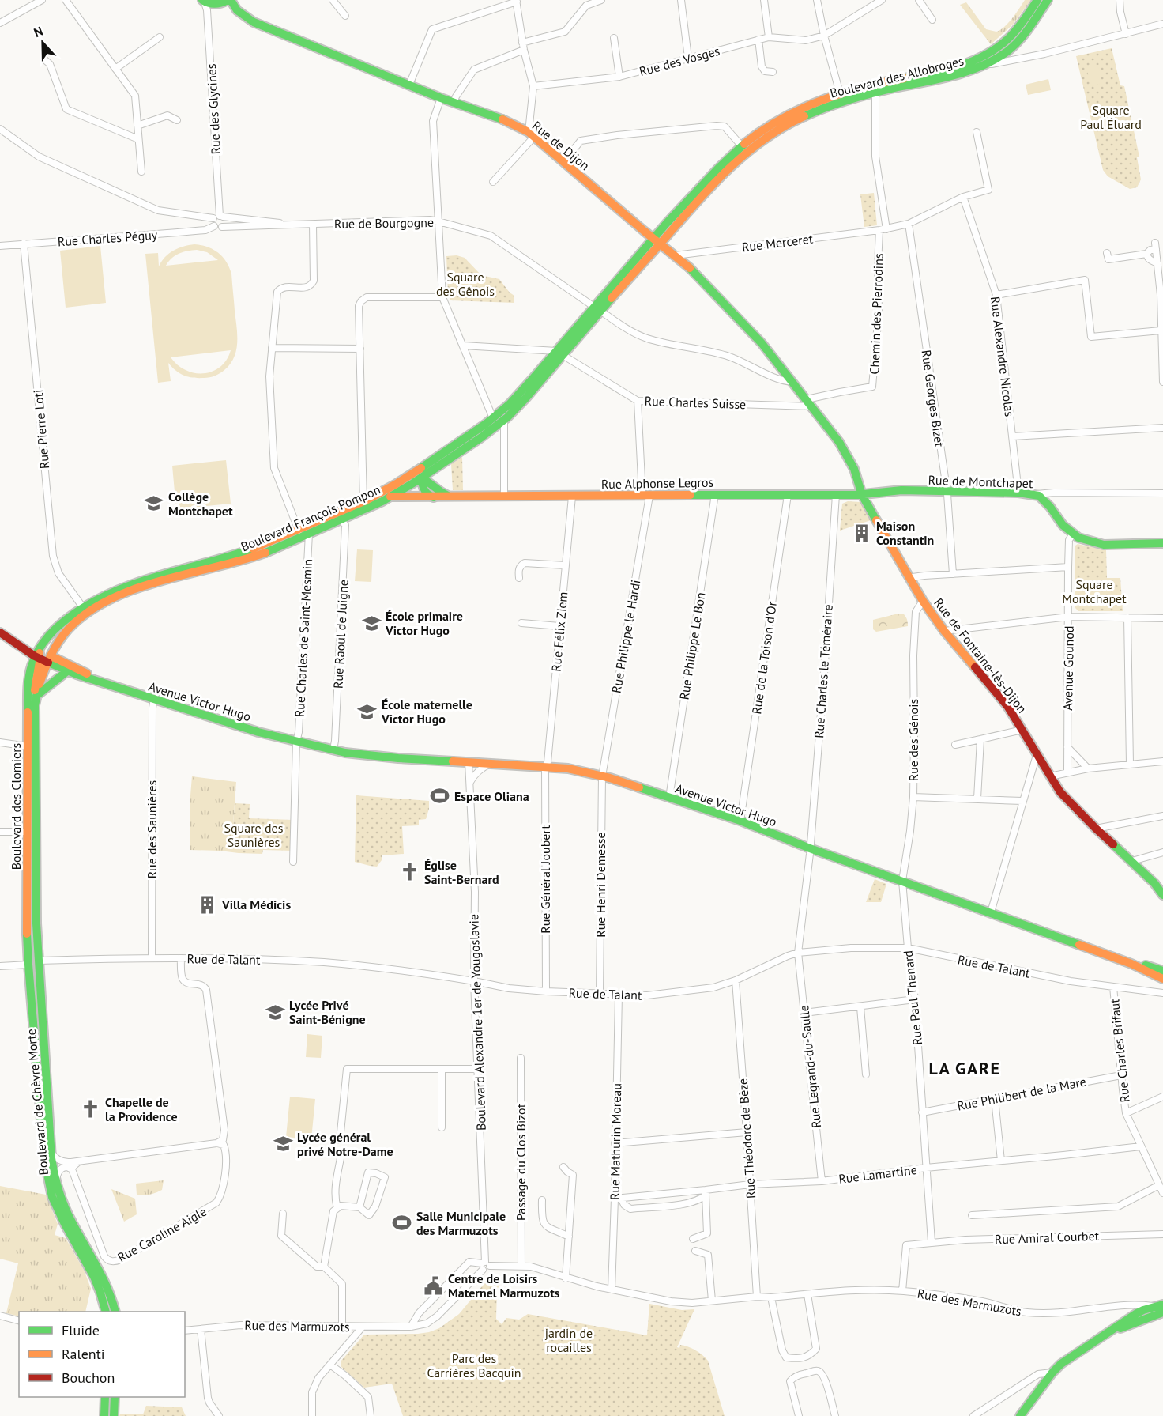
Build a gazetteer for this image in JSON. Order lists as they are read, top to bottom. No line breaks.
{"streets":{"main road":["Boulevard des Allobroges","Rue de Dijon","Rue de Montchapet","Rue Alphonse Legros","Boulevard François Pompon","Rue de Fontaine-lès-Dijon","Avenue Victor Hugo","Boulevard des Clomiers","Boulevard de Chèvre Morte"],"street":["Rue des Vosges","Rue des Glycines","Rue de Bourgogne","Rue Charles Péguy","Rue Merceret","Chemin des Pierrodins","Rue Alexandre Nicolas","Rue Georges Bizet","Rue Charles Suisse","Rue Pierre Loti","Rue Félix Ziem","Rue Raoul de Juigne","Rue Philippe le Hardi","Rue Charles de Saint-Mesmin","Rue Philippe Le Bon","Rue de la Toison d'Or","Avenue Gounod","Rue Charles le Téméraire","Rue des Génois","Rue des Saunières","Rue Général Joubert","Rue Henri Demesse","Rue de Talant","Rue Paul Thenard","Boulevard Alexandre 1er de Yougoslavie","Rue Charles Brifaut","Rue Legrand-du-Saulle","Rue Philibert de la Mare","Rue Théodore de Bèze","Rue Mathurin Moreau","Passage du Clos Bizot","Rue Lamartine","Rue Caroline Aigle","Rue Amiral Courbet","Rue des Marmuzots"]},"crossings":[["Boulevard des Allobroges","Rue de Dijon"],["Boulevard des Allobroges","Rue de Bourgogne"],["Boulevard des Allobroges","Boulevard François Pompon"],["Rue des Glycines","Rue de Bourgogne"],["Rue de Dijon","Rue de Bourgogne"],["Rue de Dijon","Rue Merceret"],["Rue de Dijon","Chemin des Pierrodins"],["Rue de Dijon","Rue Charles Suisse"],["Rue de Dijon","Rue de Fontaine-lès-Dijon"],["Rue de Bourgogne","Rue Charles Péguy"],["Rue de Bourgogne","Boulevard François Pompon"],["Rue Charles Péguy","Rue Pierre Loti"],["Rue Merceret","Chemin des Pierrodins"],["Rue Merceret","Rue Alexandre Nicolas"],["Rue Merceret","Rue Georges Bizet"],["Chemin des Pierrodins","Rue Charles Suisse"],["Chemin des Pierrodins","Rue de Fontaine-lès-Dijon"],["Rue Alexandre Nicolas","Rue de Montchapet"],["Rue Georges Bizet","Rue de Montchapet"],["Rue Charles Suisse","Boulevard François Pompon"],["Rue Charles Suisse","Rue Philippe le Hardi"],["Rue Charles Suisse","Rue de Fontaine-lès-Dijon"],["Rue Pierre Loti","Boulevard François Pompon"],["Rue de Montchapet","Rue Alphonse Legros"],["Rue de Montchapet","Rue de Fontaine-lès-Dijon"],["Rue de Montchapet","Avenue Gounod"],["Rue Alphonse Legros","Boulevard François Pompon"],["Rue Alphonse Legros","Rue Félix Ziem"],["Rue Alphonse Legros","Rue Philippe le Hardi"],["Rue Alphonse Legros","Rue Philippe Le Bon"],["Rue Alphonse Legros","Rue de Fontaine-lès-Dijon"],["Rue Alphonse Legros","Rue de la Toison d'Or"],["Rue Alphonse Legros","Rue Charles le Téméraire"],["Boulevard François Pompon","Rue Raoul de Juigne"],["Boulevard François Pompon","Rue Charles de Saint-Mesmin"],["Boulevard François Pompon","Avenue Victor Hugo"],["Boulevard François Pompon","Boulevard des Clomiers"],["Rue Félix Ziem","Avenue Victor Hugo"],["Rue Félix Ziem","Rue Général Joubert"],["Rue Raoul de Juigne","Avenue Victor Hugo"],["Rue Philippe le Hardi","Avenue Victor Hugo"],["Rue Philippe le Hardi","Rue Henri Demesse"],["Rue Charles de Saint-Mesmin","Avenue Victor Hugo"],["Rue Philippe Le Bon","Avenue Victor Hugo"],["Rue de Fontaine-lès-Dijon","Rue des Génois"],["Rue de la Toison d'Or","Avenue Victor Hugo"],["Rue Charles le Téméraire","Avenue Victor Hugo"],["Rue Charles le Téméraire","Rue de Talant"],["Rue Charles le Téméraire","Rue Legrand-du-Saulle"],["Avenue Victor Hugo","Rue des Génois"],["Avenue Victor Hugo","Boulevard des Clomiers"],["Avenue Victor Hugo","Rue des Saunières"],["Avenue Victor Hugo","Rue Général Joubert"],["Avenue Victor Hugo","Rue Henri Demesse"],["Avenue Victor Hugo","Rue Paul Thenard"],["Avenue Victor Hugo","Boulevard Alexandre 1er de Yougoslavie"],["Rue des Génois","Rue Paul Thenard"],["Boulevard des Clomiers","Rue de Talant"],["Boulevard des Clomiers","Boulevard de Chèvre Morte"],["Rue des Saunières","Rue de Talant"],["Rue Général Joubert","Rue de Talant"],["Rue Henri Demesse","Rue de Talant"],["Rue de Talant","Rue Paul Thenard"],["Rue de Talant","Boulevard Alexandre 1er de Yougoslavie"],["Rue de Talant","Rue Charles Brifaut"],["Rue de Talant","Rue Legrand-du-Saulle"],["Rue de Talant","Boulevard de Chèvre Morte"],["Rue de Talant","Rue Théodore de Bèze"],["Rue de Talant","Rue Mathurin Moreau"],["Rue Paul Thenard","Rue Philibert de la Mare"],["Rue Paul Thenard","Rue Lamartine"],["Rue Paul Thenard","Rue Amiral Courbet"],["Boulevard Alexandre 1er de Yougoslavie","Rue des Marmuzots"],["Rue Charles Brifaut","Rue Philibert de la Mare"],["Rue Charles Brifaut","Rue Lamartine"],["Rue Legrand-du-Saulle","Rue Lamartine"],["Rue Théodore de Bèze","Rue Lamartine"],["Rue Théodore de Bèze","Rue des Marmuzots"],["Rue Mathurin Moreau","Rue Lamartine"],["Rue Mathurin Moreau","Rue des Marmuzots"],["Passage du Clos Bizot","Rue des Marmuzots"]],"districts":["LA GARE"],"parks":["Square Paul Éluard","Square des Gênois","Square Montchapet","Square des Saunières","jardin de rocailles","Parc des Carrières Bacquin"],"places":{"school or university":["Collège Montchapet","École primaire Victor Hugo","École maternelle Victor Hugo","Lycée Privé Saint-Bénigne","Lycée général privé Notre-Dame"],"building":["Maison Constantin","Villa Médicis"],"sports":["Espace Oliana","Salle Municipale des Marmuzots"],"church":["Église Saint-Bernard","Chapelle de la Providence"],"public building":["Centre de Loisirs Maternel Marmuzots"]},"legend":["Fluide","Ralenti","Bouchon"],"north":"top"}
